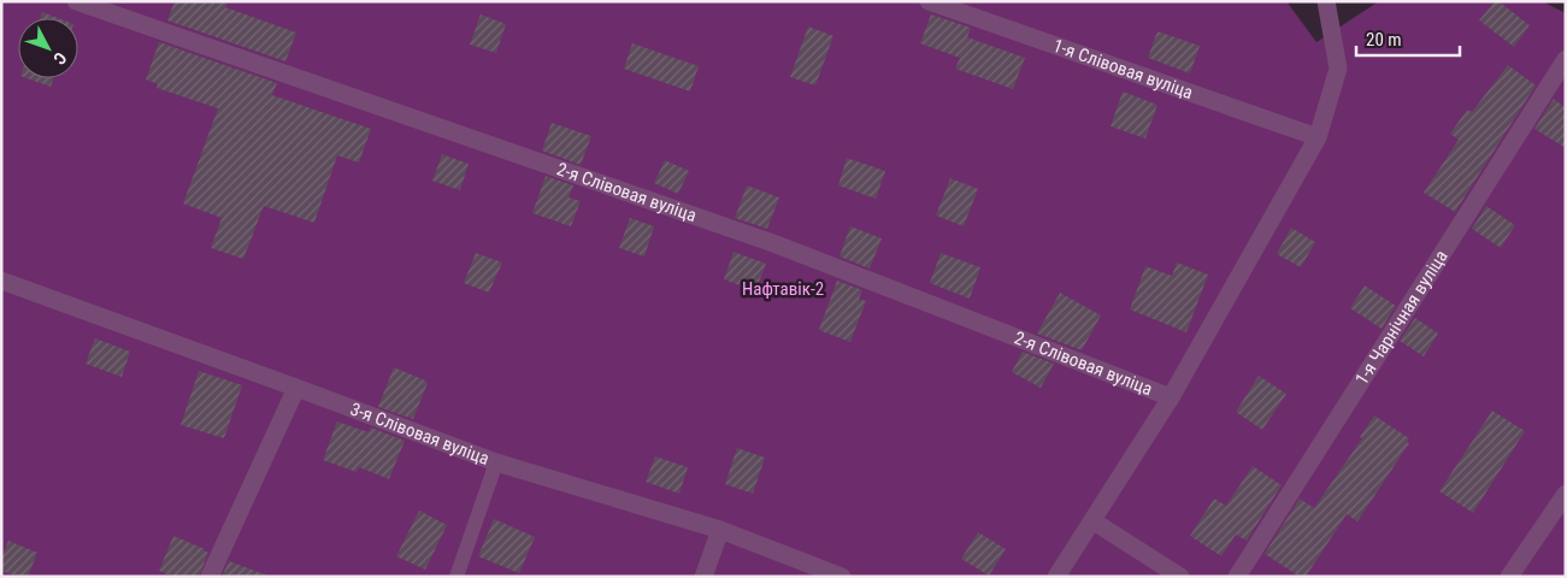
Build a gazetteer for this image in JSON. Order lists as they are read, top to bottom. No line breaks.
{"streets":{"street":["1-я Слівовая вуліца","2-я Слівовая вуліца","1-я Чарнічная вуліца","3-я Слівовая вуліца"]},"parks":["Нафтавік-2"],"scale_bar":"20 m","north":"bottom right"}
